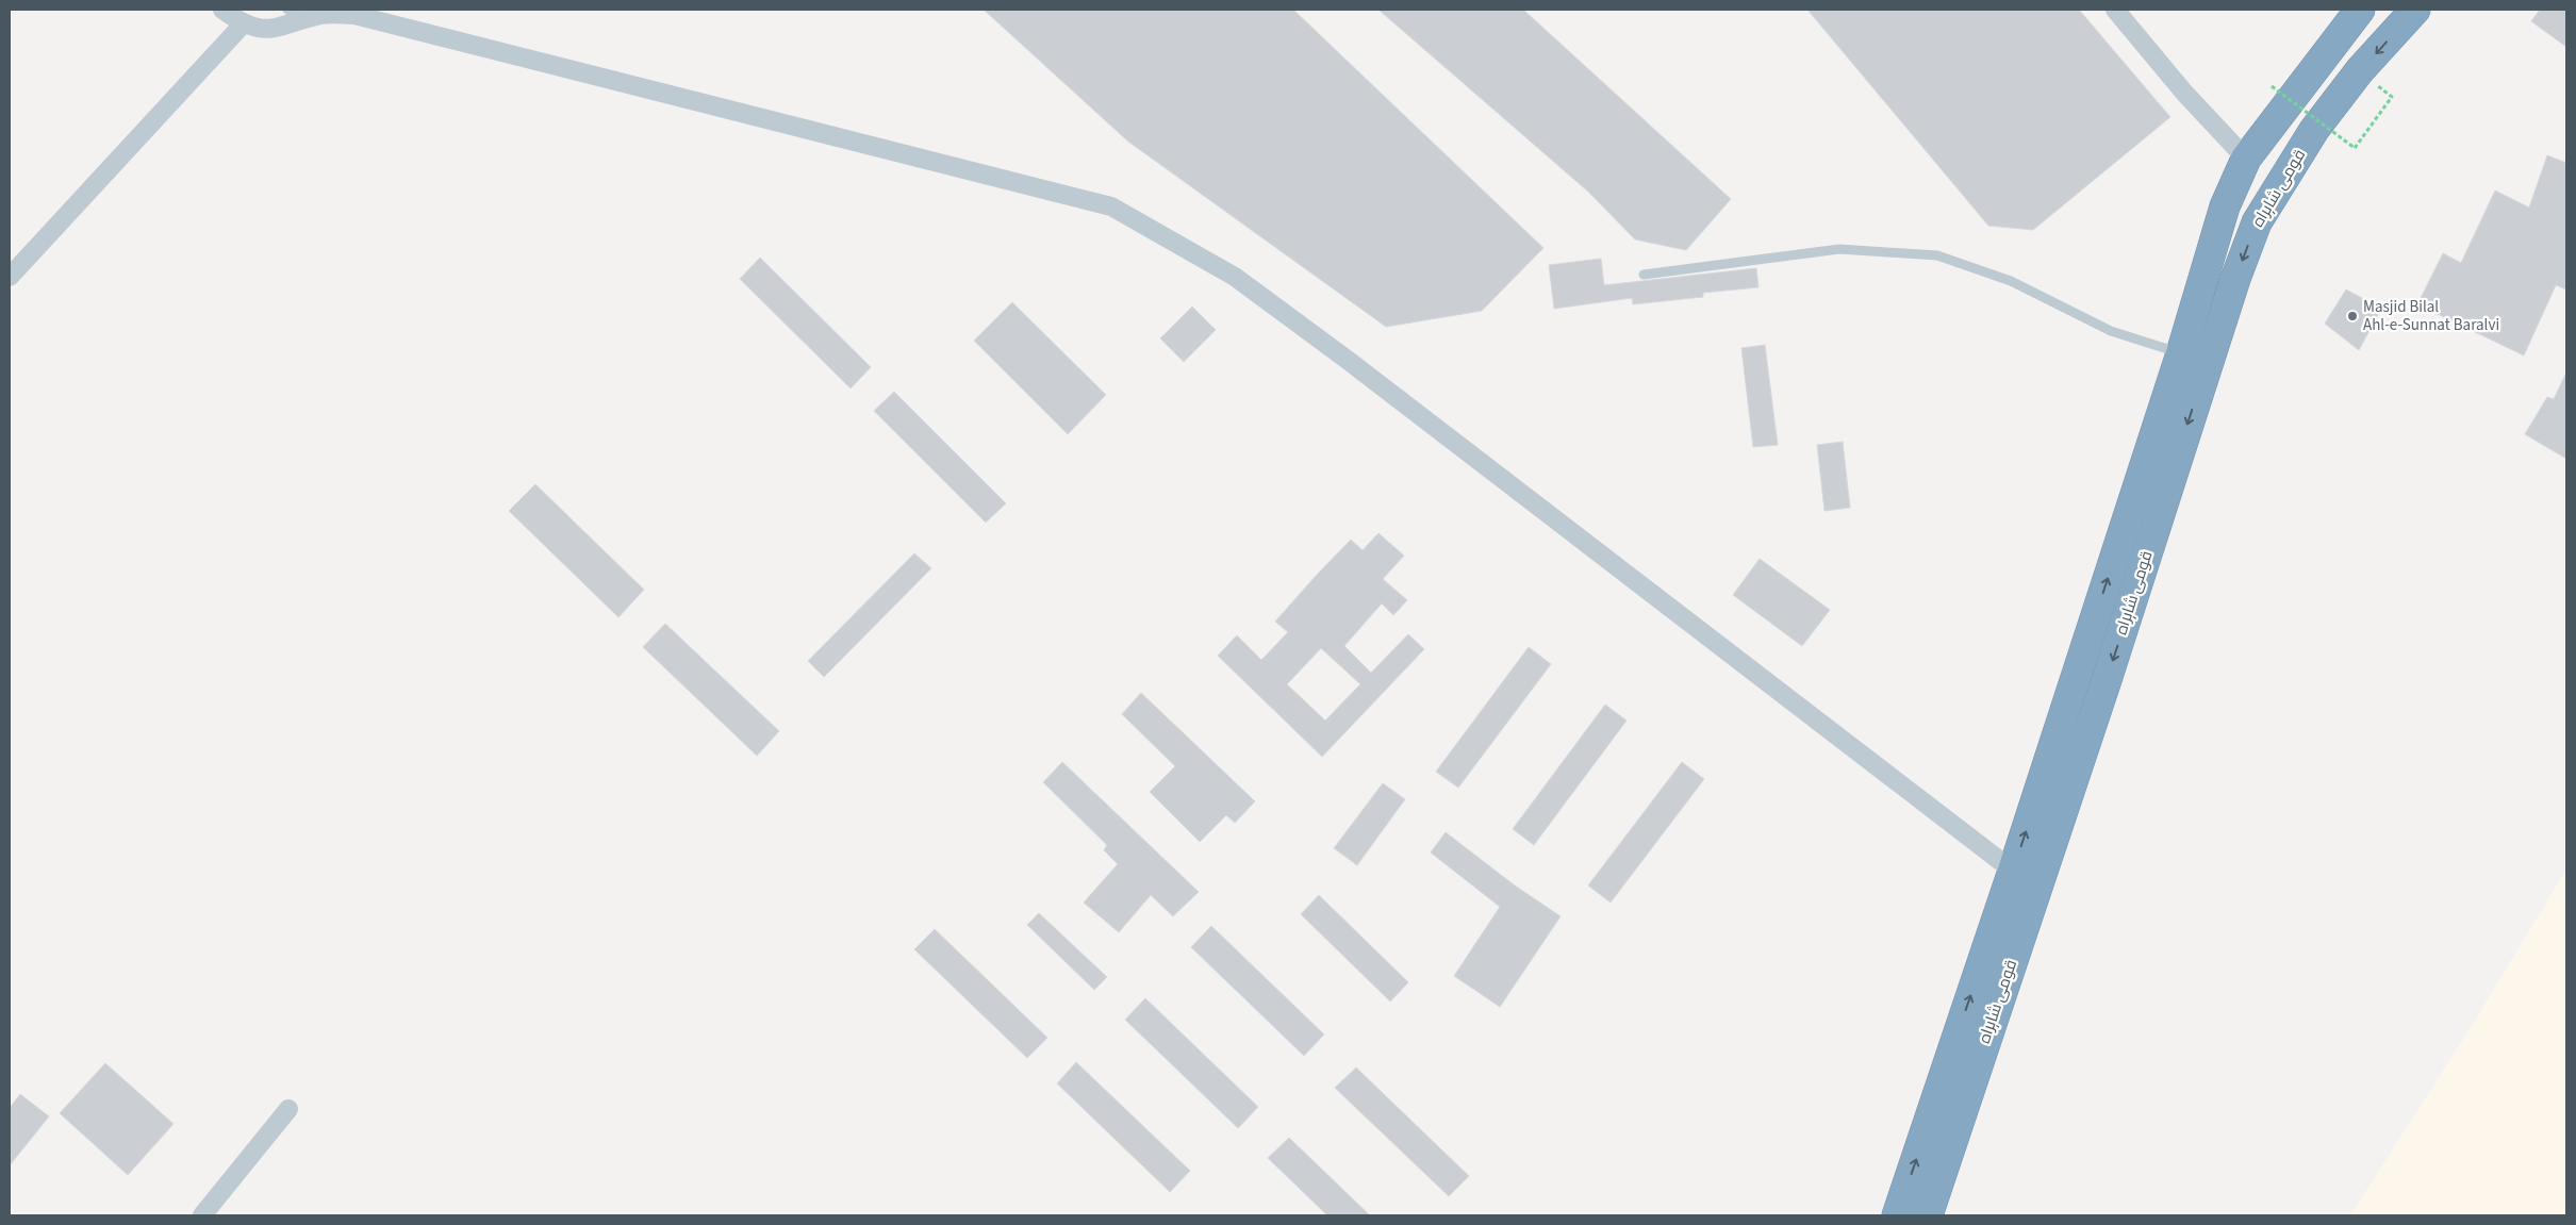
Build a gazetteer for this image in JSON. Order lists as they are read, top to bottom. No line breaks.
{"streets":{"highway":["قومی شاہراہ"]},"places":["Masjid Bilal Ahl-e-Sunnat Baralvi"]}
